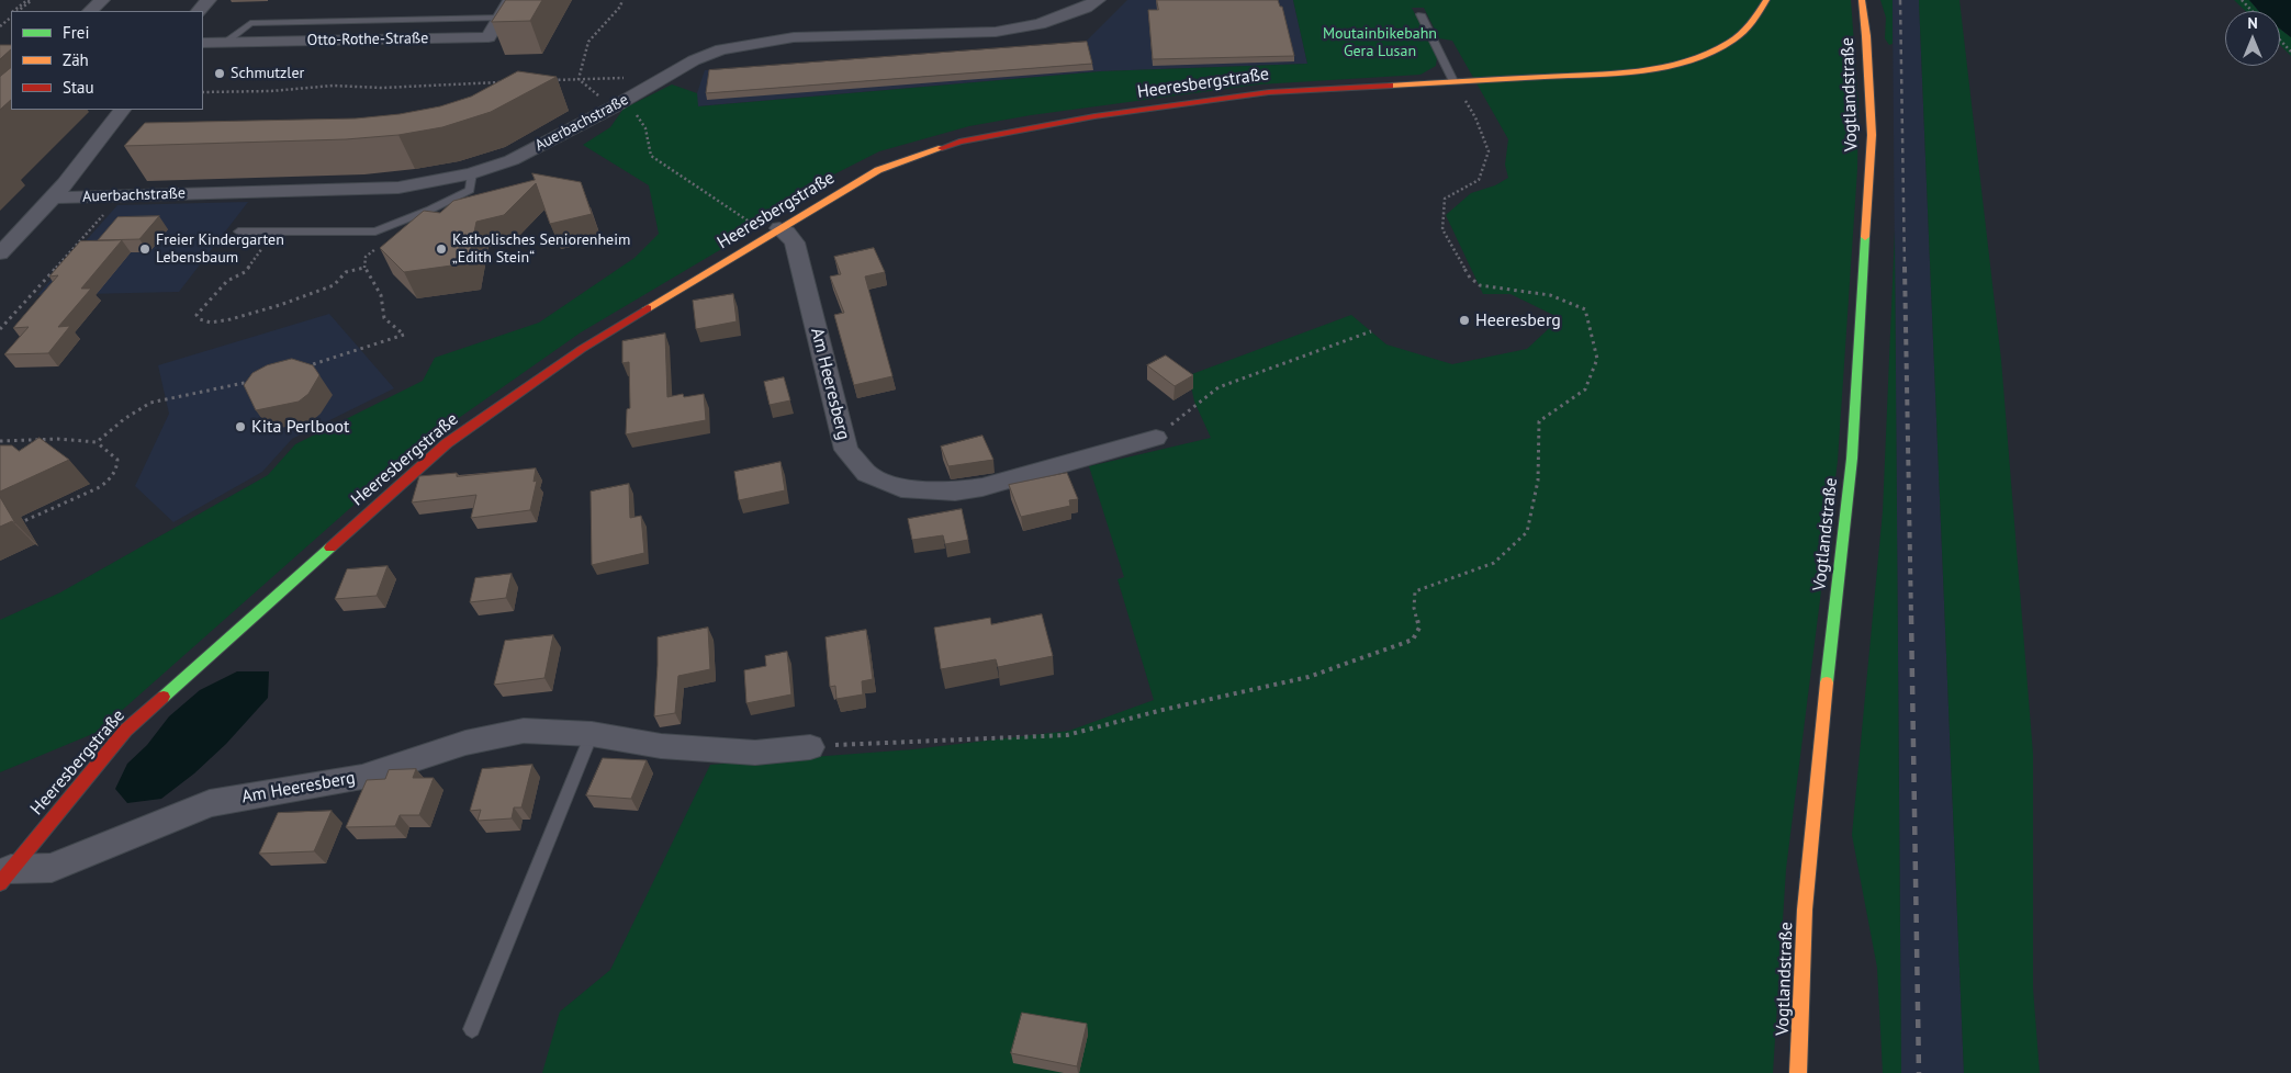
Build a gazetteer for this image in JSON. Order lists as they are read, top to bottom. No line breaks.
{"streets":{"street":["Otto-Rothe-Straße","Heeresbergstraße","Vogtlandstraße","Auerbachstraße","Am Heeresberg"]},"crossings":[["Heeresbergstraße","Am Heeresberg"]],"parks":["Moutainbikebahn Gera Lusan"],"places":["Schmutzler","Freier Kindergarten Lebensbaum","Katholisches Seniorenheim „Edith Stein“","Heeresberg","Kita Perlboot"],"legend":["Frei","Zäh","Stau"],"north":"top"}
